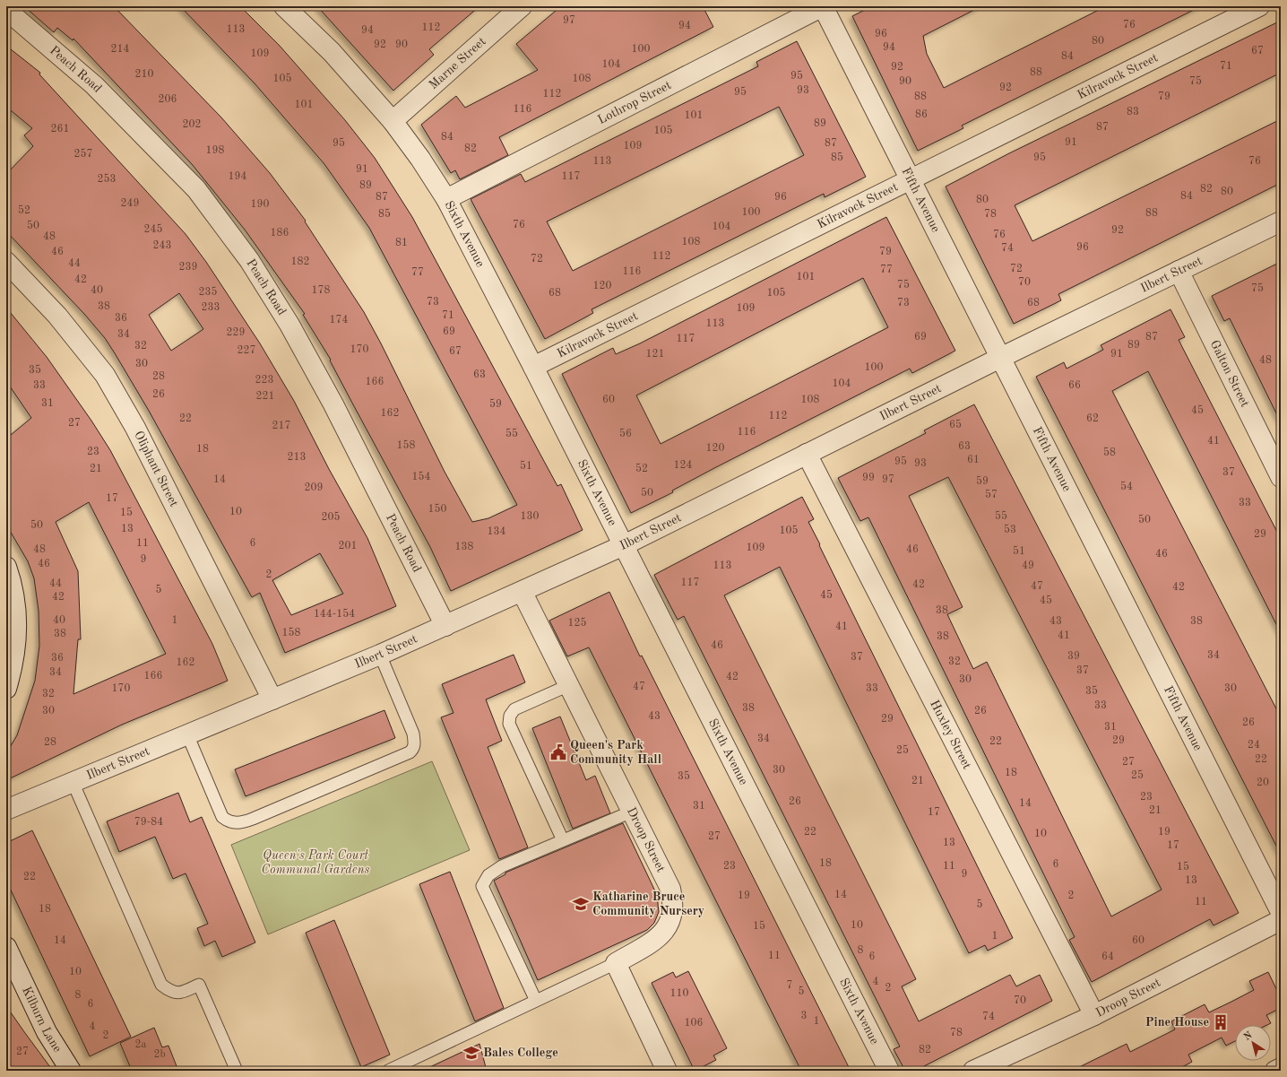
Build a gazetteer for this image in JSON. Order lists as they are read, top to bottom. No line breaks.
{"streets":{"street":["Marne Street","Peach Road","Kilravock Street","Lothrop Street","Fifth Avenue","Sixth Avenue","Ilbert Street","Galton Street","Oliphant Street","Huxley Street","Droop Street","Kilburn Lane"]},"crossings":[["Marne Street","Sixth Avenue"],["Peach Road","Ilbert Street"],["Kilravock Street","Fifth Avenue"],["Kilravock Street","Sixth Avenue"],["Lothrop Street","Fifth Avenue"],["Lothrop Street","Sixth Avenue"],["Fifth Avenue","Ilbert Street"],["Sixth Avenue","Ilbert Street"],["Ilbert Street","Galton Street"],["Ilbert Street","Oliphant Street"],["Ilbert Street","Huxley Street"],["Ilbert Street","Droop Street"],["Huxley Street","Droop Street"]],"parks":["Queen's Park Court Communal Gardens"],"places":{"public building":["Queen's Park Community Hall"],"school or university":["Katharine Bruce Community Nursery","Bales College"],"building":["Pine House"]},"house_numbers":["97","76","94","112","113","94","96","80","92","90","94","214","100","67","109","84","104","71","92","88","210","95","105","108","90","75","92","93","95","112","88","79","206","101","116","83","86","101","89","202","87","261","105","84","91","95","87","109","82","198","257","85","95","113","76","91","194","117","253","89","82","80","84","87","96","80","249","190","52","100","88","85","78","76","50","104","245","92","186","76","48","108","81","243","96","74","46","79","112","72","182","44","239","72","77","116","77","101","42","70","75","120","75","40","178","235","68","105","73","73","68","38","233","109","71","36","174","113","69","229","34","69","87","117","89","32","170","227","67","121","91","48","30","100","35","63","28","223","166","104","33","66","26","221","60","108","31","59","45","162","112","22","62","27","65","217","116","55","56","41","158","63","120","18","23","58","213","61","95","93","124","51","21","52","37","154","99","14","97","59","54","209","50","57","17","33","150","10","15","130","55","205","50","50","13","53","105","134","29","11","6","201","138","109","48","46","51","46","9","46","113","49","2","117","44","42","47","42","5","45","42","45","38","144-154","40","1","43","38","125","41","158","38","41","38","46","34","39","37","36","32","162","37","34","166","42","30","47","170","33","30","35","32","33","38","30","26","43","29","26","31","34","29","22","28","24","25","22","27","30","18","25","35","21","20","23","26","14","31","21","17","79-84","22","19","10","27","13","17","18","6","23","11","15","9","22","13","14","19","2","11","5","18","10","15","1","14","60","8","11","6","64","10","4","7","2","5","110","8","70","6","3","74","1","106","4","78","2","2a","82","27","2b"],"north":"top left"}
